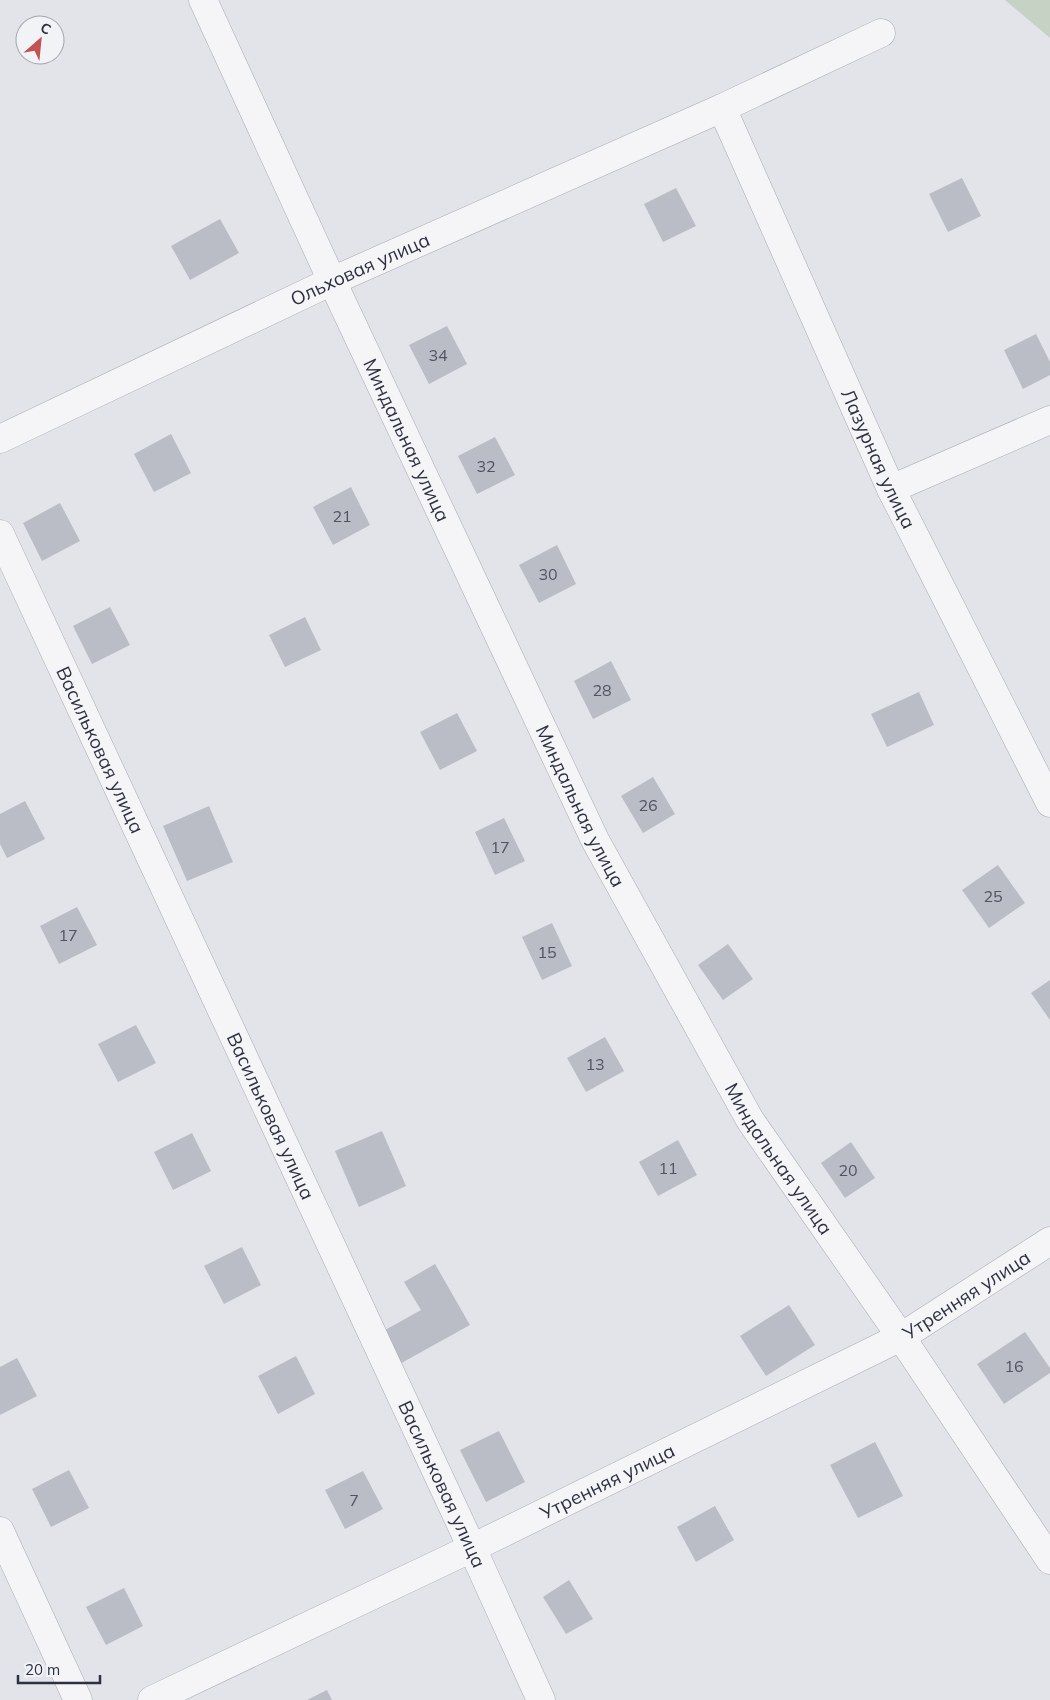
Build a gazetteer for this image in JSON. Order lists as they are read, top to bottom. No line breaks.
{"streets":{"street":["Ольховая улица","Миндальная улица","Лазурная улица","Васильковая улица","Утренняя улица"]},"crossings":[["Ольховая улица","Миндальная улица"],["Ольховая улица","Лазурная улица"],["Миндальная улица","Утренняя улица"],["Васильковая улица","Утренняя улица"]],"house_numbers":["34","32","21","30","28","26","17","25","17","15","13","11","20","16","7"],"scale_bar":"20 m","north":"top right"}
